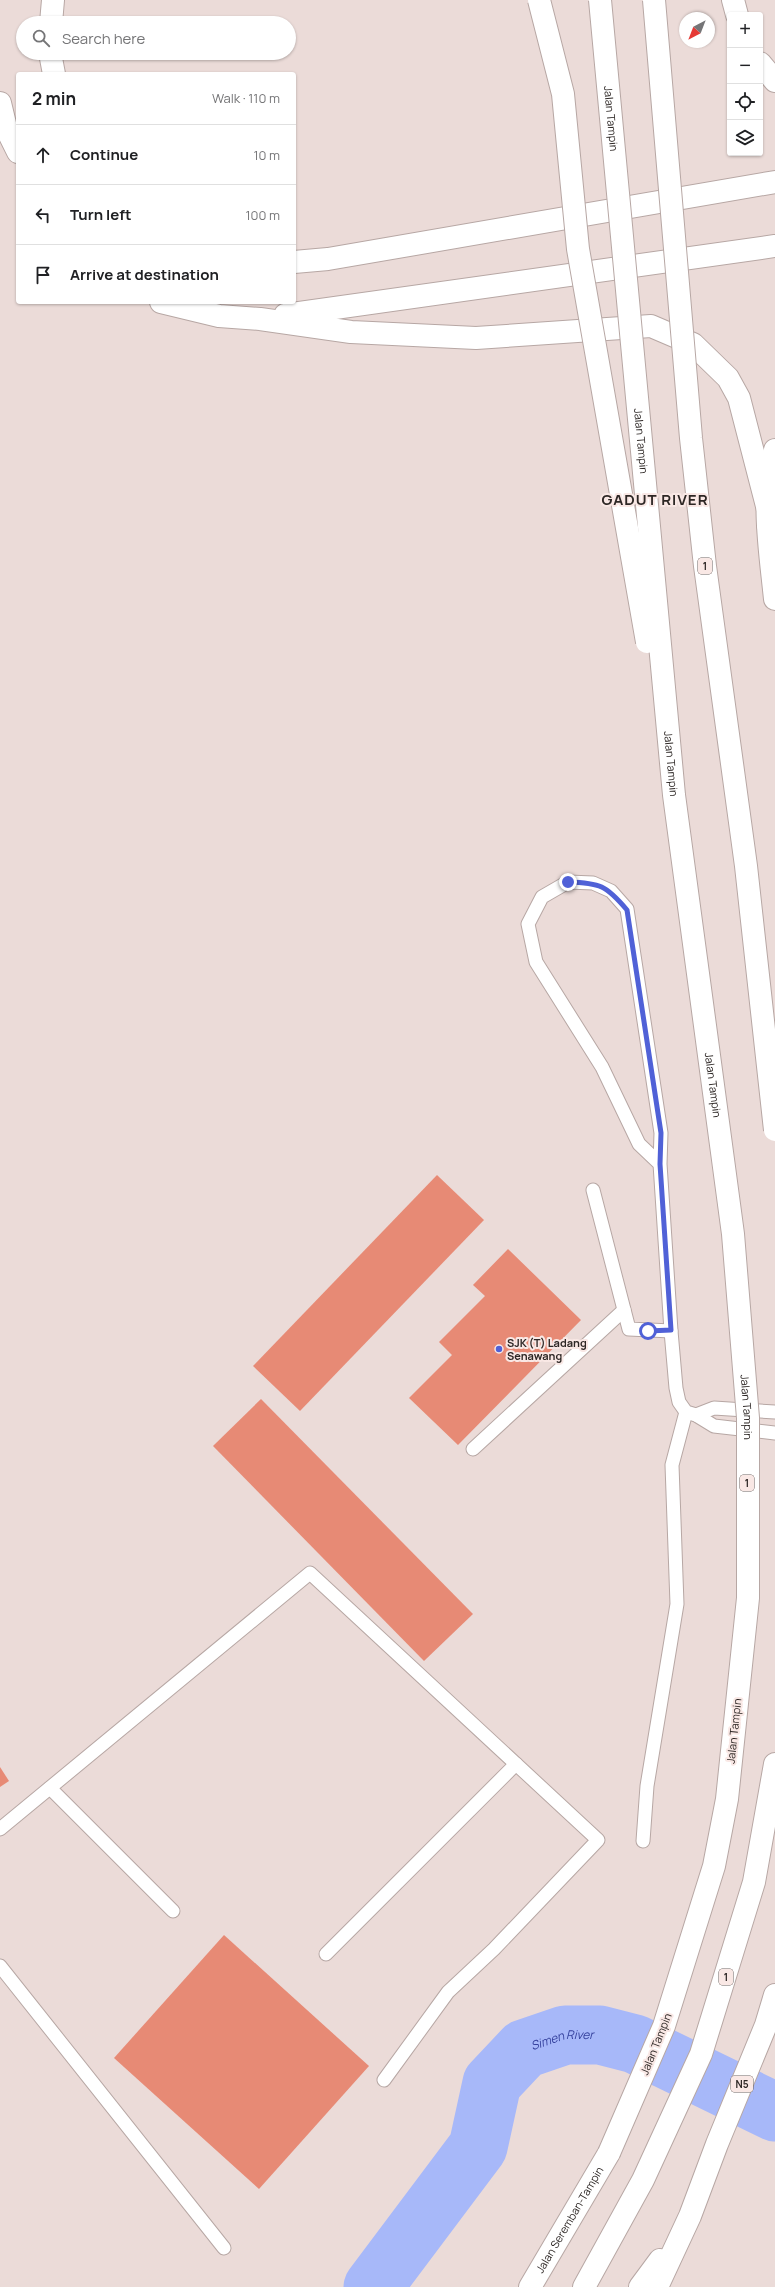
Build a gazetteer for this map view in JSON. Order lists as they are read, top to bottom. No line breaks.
{"streets":{"main road":["Jalan Tampin","1","N5","Jalan Seremban-Tampin"]},"crossings":[["Jalan Tampin","Jalan Seremban-Tampin"]],"districts":["GADUT RIVER"],"water":["Simen River"],"places":["SJK (T) Ladang Senawang"],"north":"bottom left","page":{"map_buttons":["+","−"],"search":"Search here","heading":["2 min","Walk · 110 m"],"list":[["Continue","10 m"],["Turn left","100 m"],"Arrive at destination"]}}
